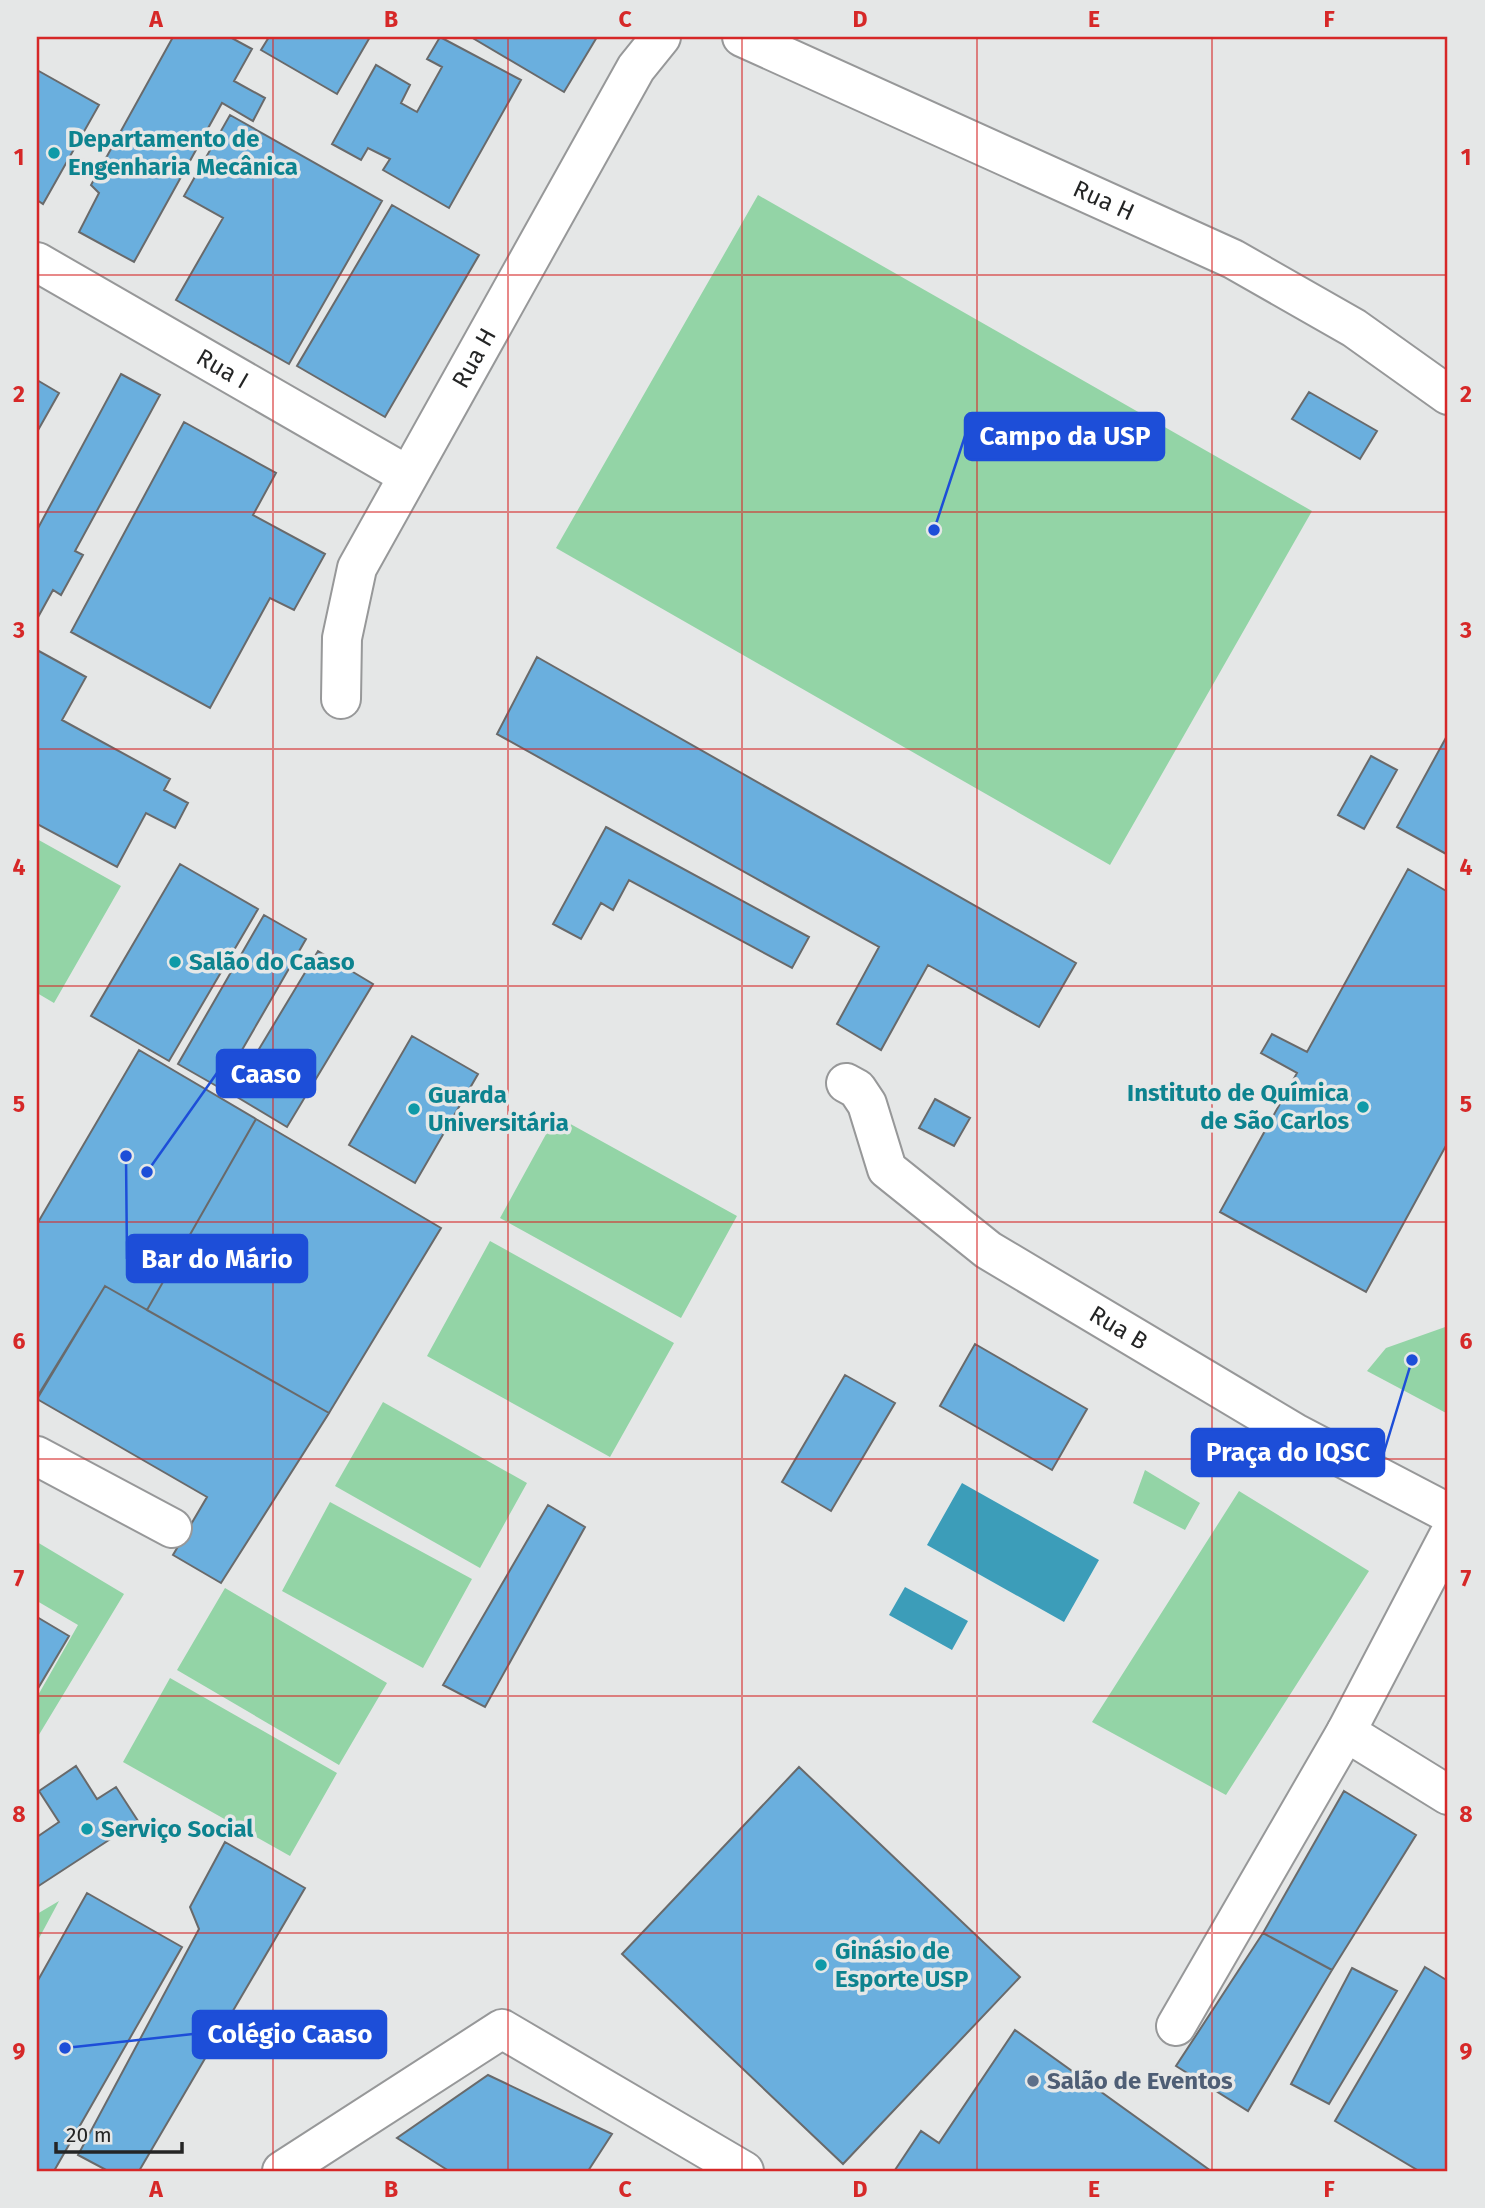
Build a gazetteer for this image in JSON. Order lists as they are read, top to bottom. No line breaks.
{"streets":{"street":["Rua H","Rua I","Rua B"]},"crossings":[["Rua H","Rua I"]],"places":["Departamento de Engenharia Mecânica","Campo da USP","Salão do Caaso","Instituto de Química de São Carlos","Guarda Universitária","Bar do Mário","Caaso","Praça do IQSC","Serviço Social","Ginásio de Esporte USP","Colégio Caaso","Salão de Eventos"],"scale_bar":"20 m","grid":{"columns":["A","B","C","D","E","F"],"rows":["1","2","3","4","5","6","7","8","9"]}}
